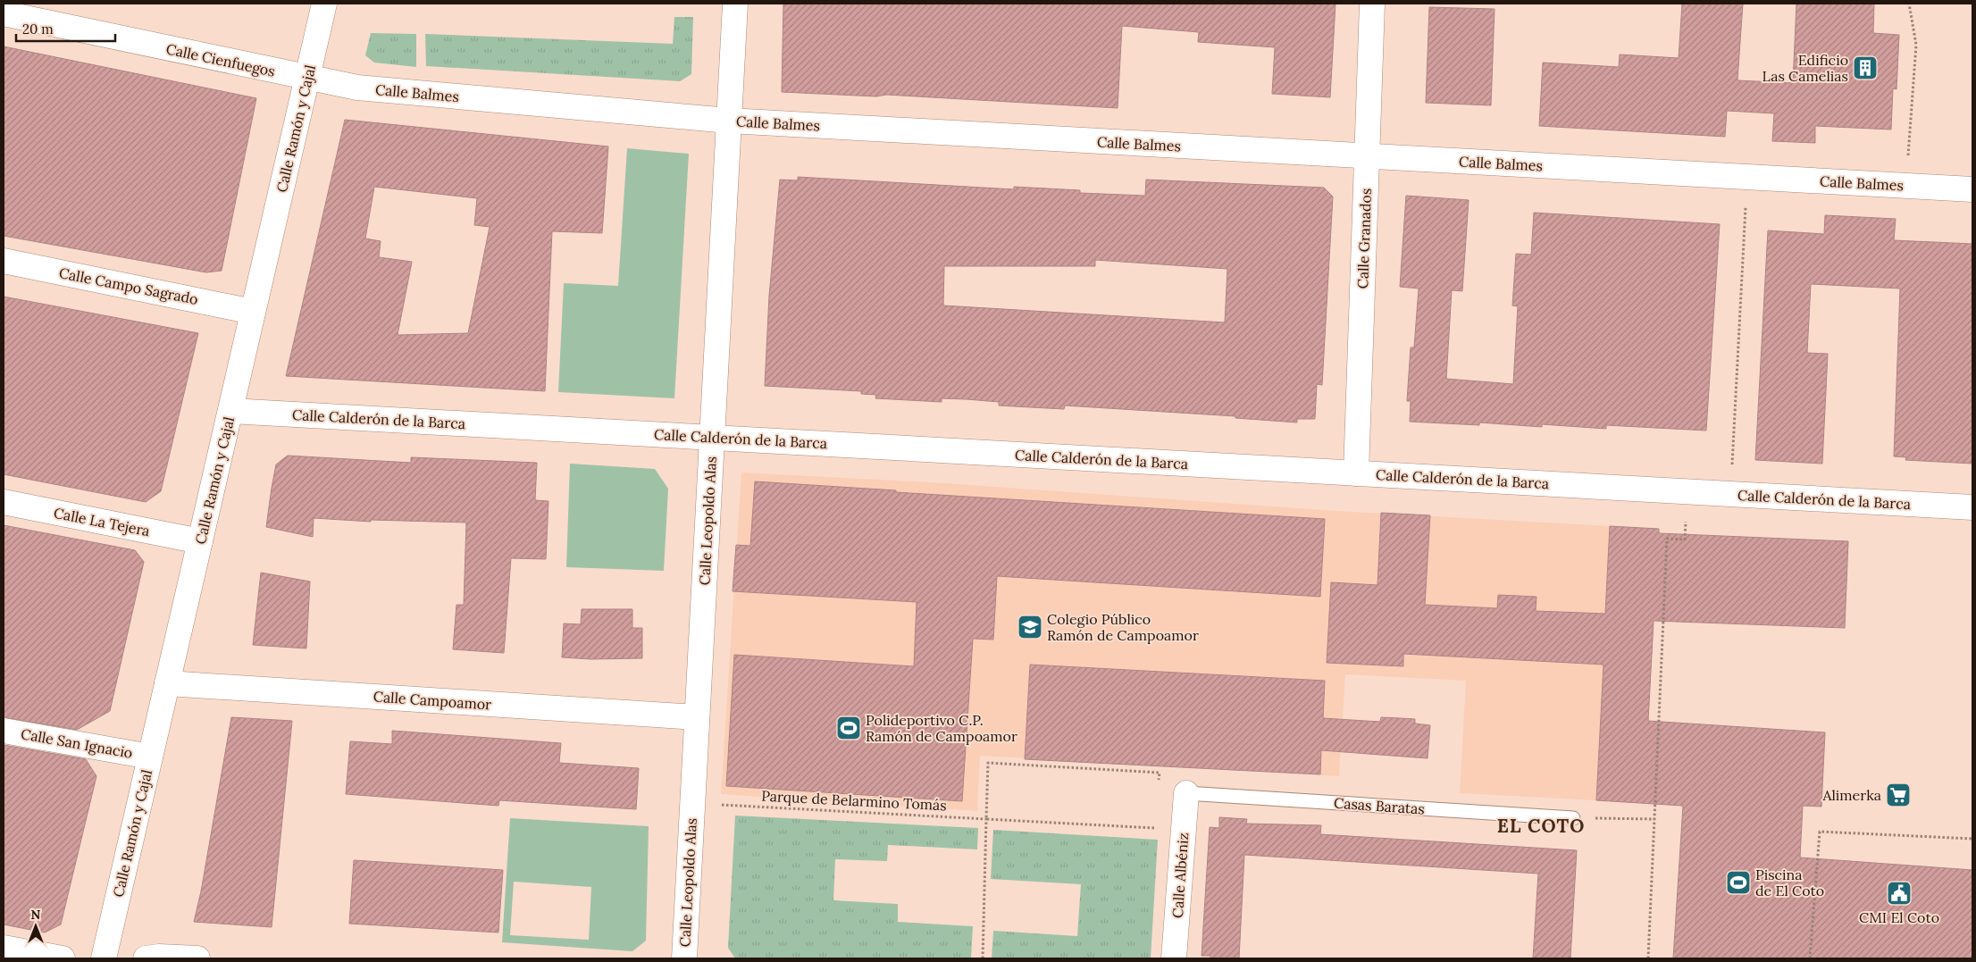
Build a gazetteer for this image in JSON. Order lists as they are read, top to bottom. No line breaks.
{"streets":{"street":["Calle Cienfuegos","Calle Balmes","Calle Ramón y Cajal","Calle Granados","Calle Campo Sagrado","Calle Calderón de la Barca","Calle Leopoldo Alas","Calle La Tejera","Calle Campoamor","Calle San Ignacio","Calle Albéniz"],"lane":["Casas Baratas"],"path":["Parque de Belarmino Tomás"]},"crossings":[["Calle Cienfuegos","Calle Balmes"],["Calle Cienfuegos","Calle Ramón y Cajal"],["Calle Balmes","Calle Ramón y Cajal"],["Calle Balmes","Calle Granados"],["Calle Balmes","Calle Leopoldo Alas"],["Calle Ramón y Cajal","Calle Campo Sagrado"],["Calle Ramón y Cajal","Calle Calderón de la Barca"],["Calle Ramón y Cajal","Calle La Tejera"],["Calle Ramón y Cajal","Calle Campoamor"],["Calle Ramón y Cajal","Calle San Ignacio"],["Calle Granados","Calle Calderón de la Barca"],["Calle Calderón de la Barca","Calle Leopoldo Alas"],["Calle Leopoldo Alas","Calle Campoamor"],["Casas Baratas","Calle Albéniz"]],"districts":["EL COTO"],"places":{"building":["Edificio Las Camelias"],"school or university":["Colegio Público Ramón de Campoamor"],"sports":["Polideportivo C.P. Ramón de Campoamor","Piscina de El Coto"],"supermarket":["Alimerka"],"public building":["CMI El Coto"]},"scale_bar":"20 m","north":"top"}
